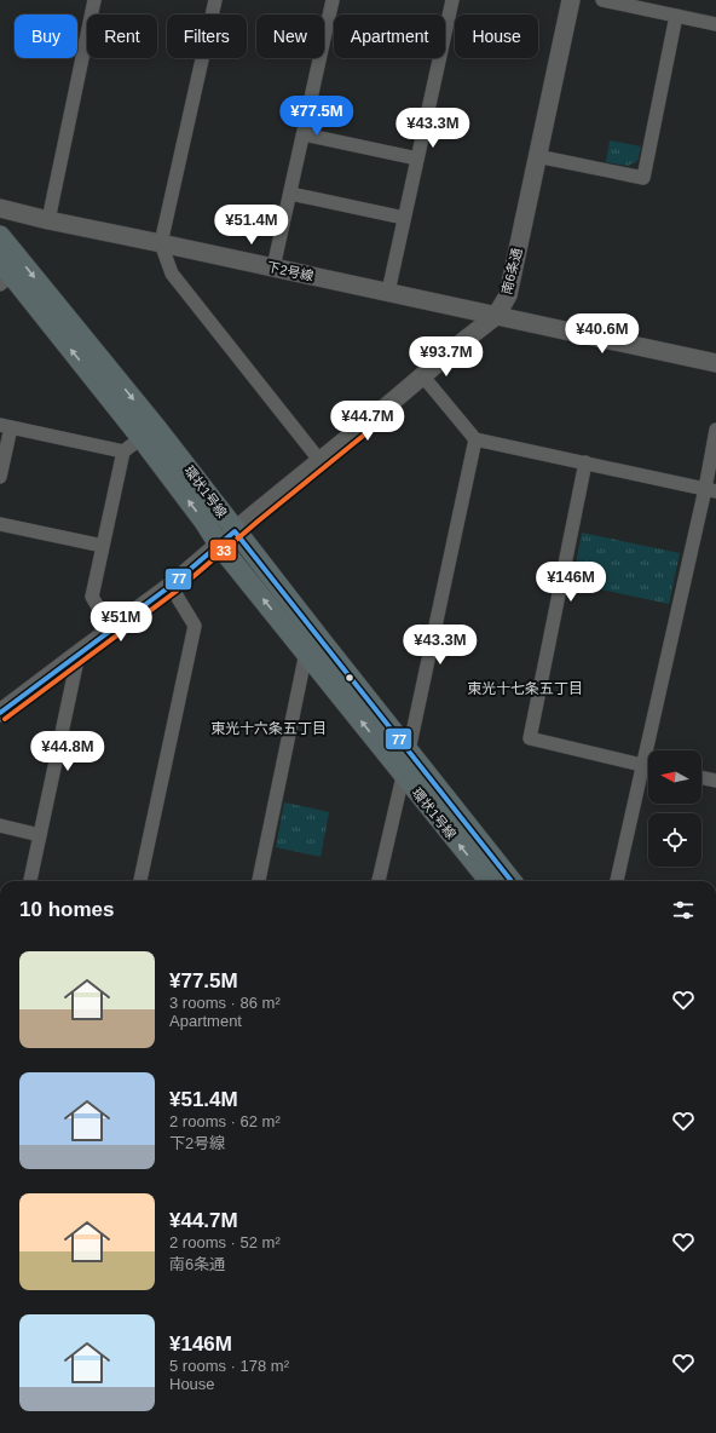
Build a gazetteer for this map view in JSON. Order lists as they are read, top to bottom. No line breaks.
{"streets":{"main road":["環状1号線"],"street":["下2号線","南6条通"]},"crossings":[["下2号線","南6条通"],["南6条通","環状1号線"]],"districts":["東光十七条五丁目","東光十六条五丁目"],"lines":["transit line 33","transit line 77"],"north":"left","page":{"chip":["Buy","Rent","Filters","New","Apartment","House"],"price":["¥77.5M","¥43.3M","¥51.4M","¥40.6M","¥93.7M","¥44.7M","¥146M","¥51M","¥43.3M","¥44.8M"],"heading":"10 homes","list":[{"name":"¥77.5M","note":"3 rooms · 86 m² · Apartment"},{"name":"¥51.4M","note":"2 rooms · 62 m² · 下2号線"},{"name":"¥44.7M","note":"2 rooms · 52 m² · 南6条通"},{"name":"¥146M","note":"5 rooms · 178 m² · House"}]}}
